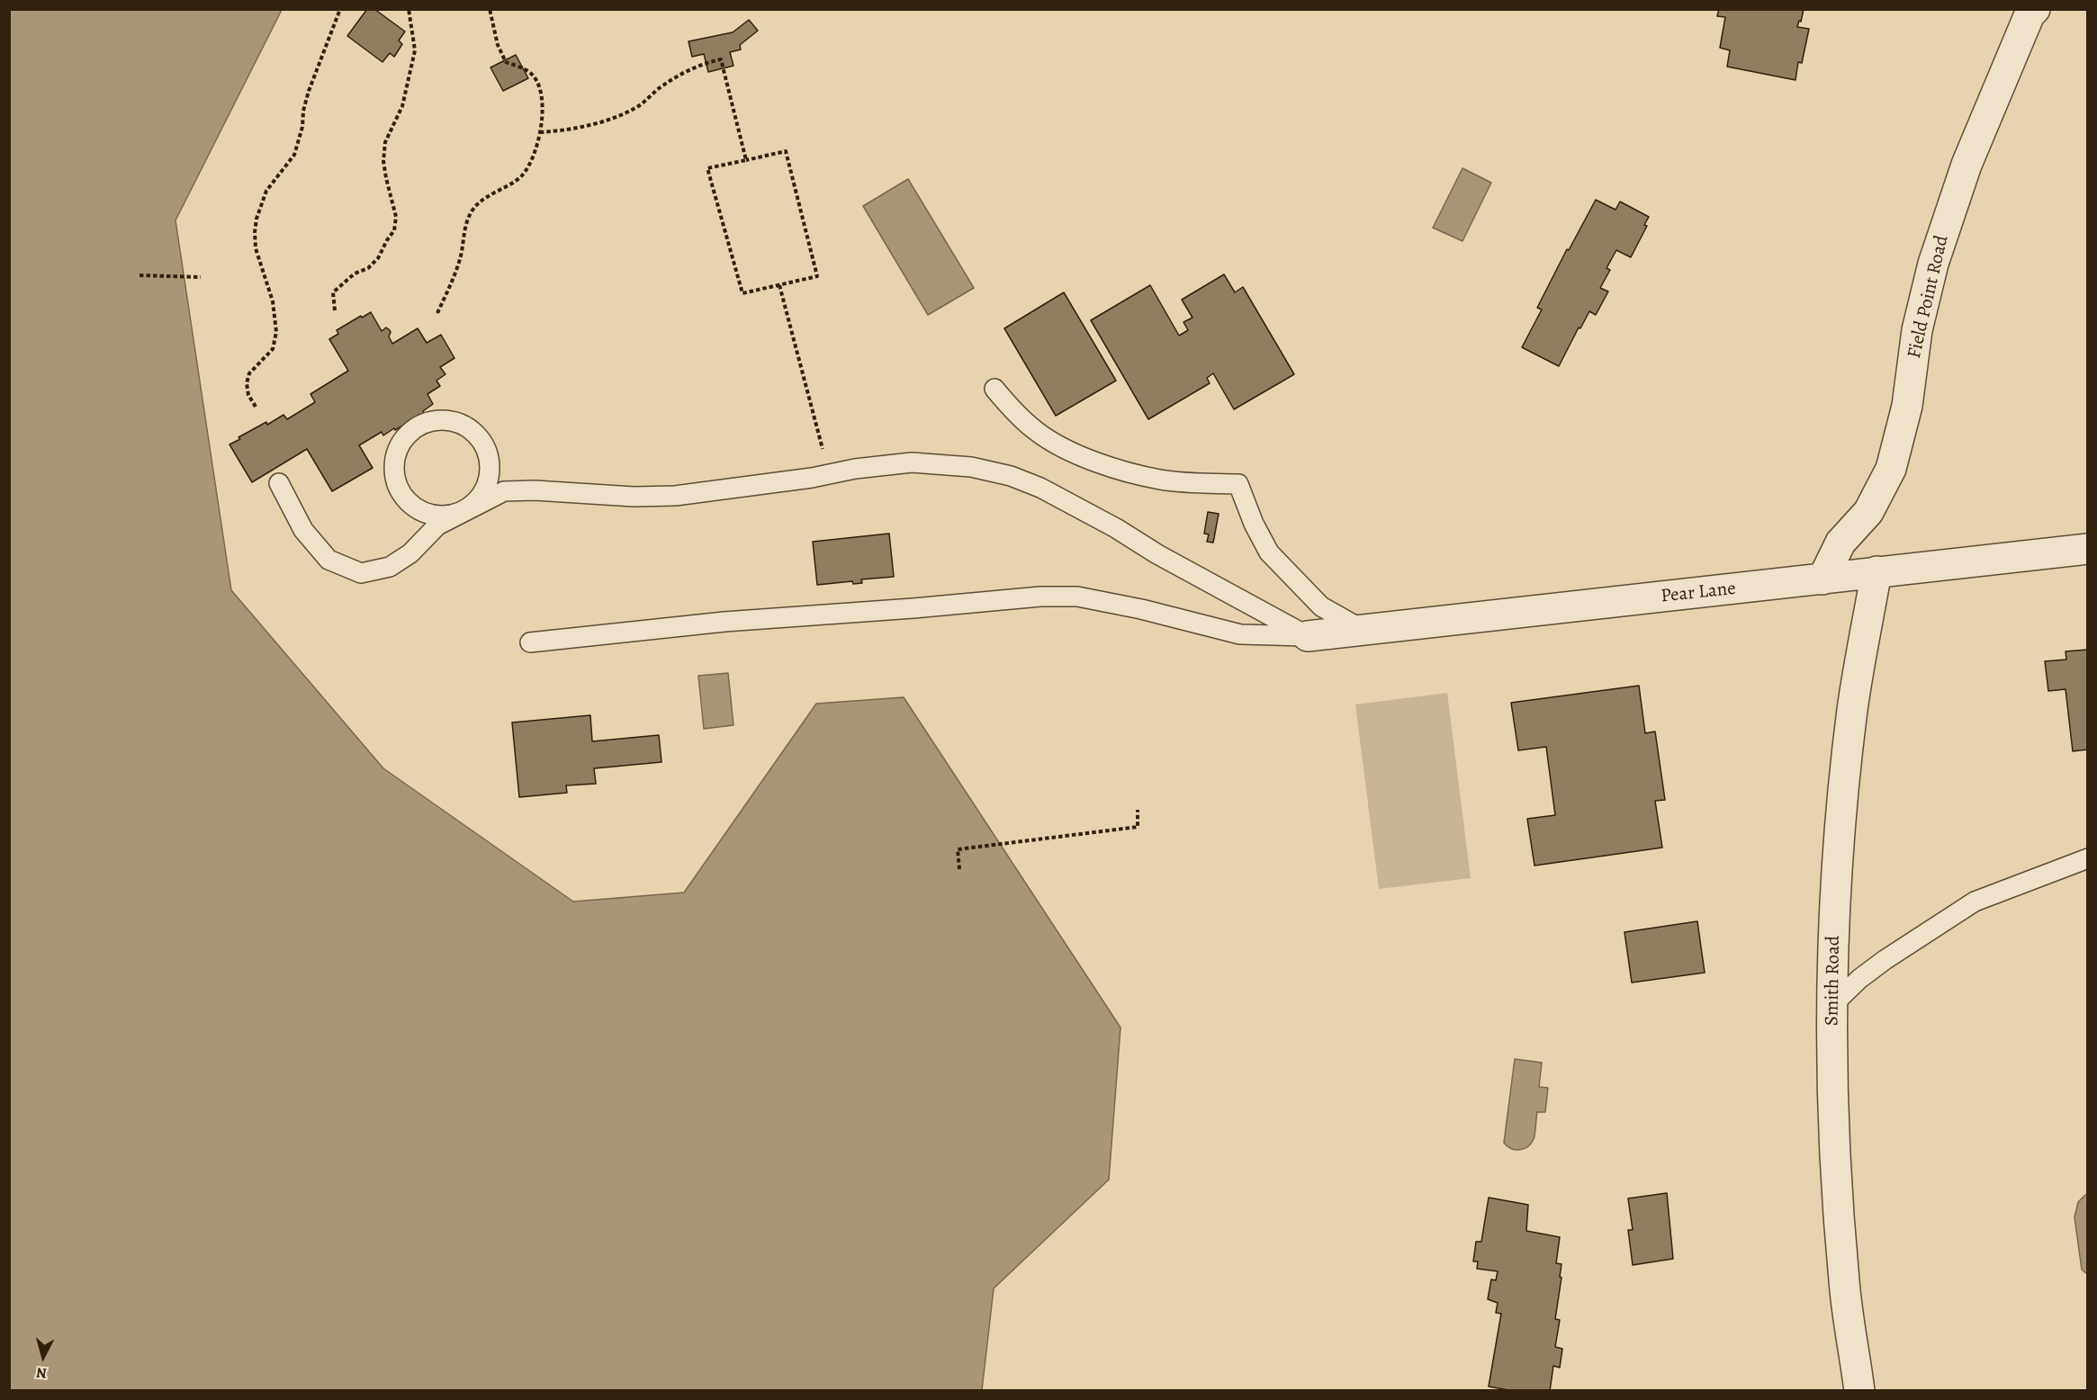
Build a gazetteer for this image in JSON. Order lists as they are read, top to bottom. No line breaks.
{"streets":{"street":["Field Point Road","Pear Lane","Smith Road"]},"crossings":[["Field Point Road","Pear Lane"],["Pear Lane","Smith Road"]],"north":"bottom"}
